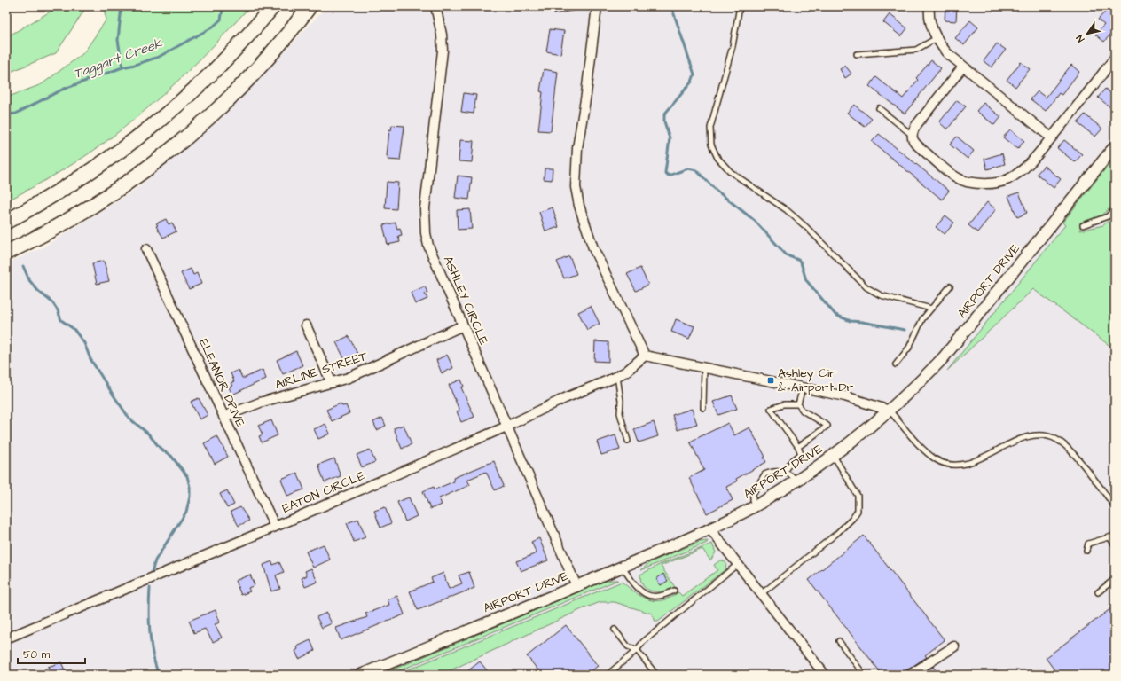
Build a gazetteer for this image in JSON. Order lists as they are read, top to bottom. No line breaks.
{"streets":{"street":["AIRPORT DRIVE","ASHLEY CIRCLE","AIRLINE STREET","ELEANOR DRIVE","EATON CIRCLE"]},"crossings":[["AIRPORT DRIVE","ASHLEY CIRCLE"],["ASHLEY CIRCLE","AIRLINE STREET"],["ASHLEY CIRCLE","EATON CIRCLE"],["AIRLINE STREET","ELEANOR DRIVE"],["ELEANOR DRIVE","EATON CIRCLE"]],"water":["Taggart Creek"],"places":{"transit":["Ashley Cir & Airport Dr"]},"scale_bar":"50 m","north":"bottom left"}
